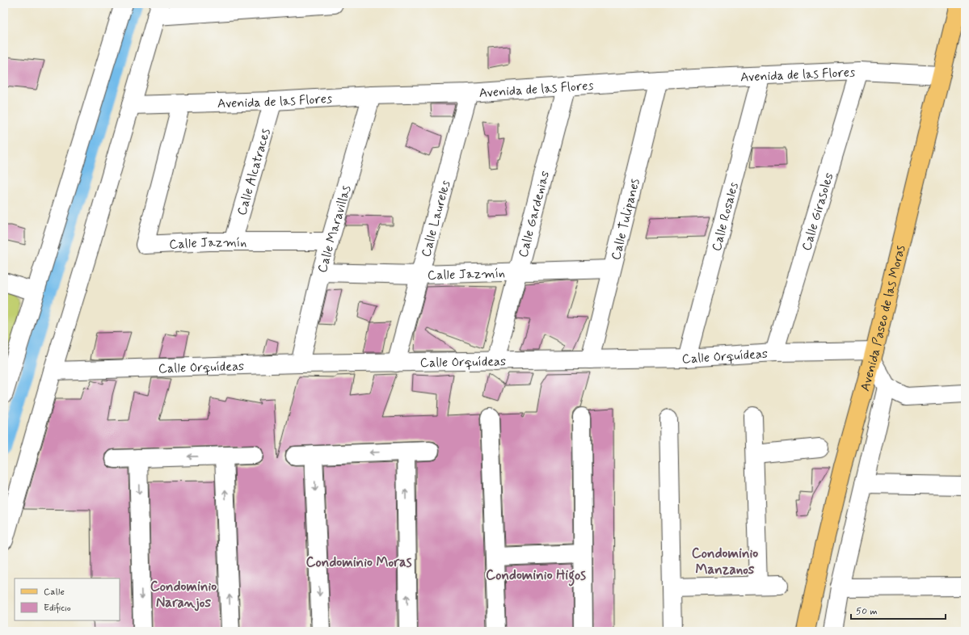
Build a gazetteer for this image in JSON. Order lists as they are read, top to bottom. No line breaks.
{"streets":{"main road":["Avenida Paseo de las Moras"],"street":["Avenida de las Flores","Calle Alcatraces","Calle Girasoles","Calle Gardenias","Calle Rosales","Calle Laureles","Calle Tulipanes","Calle Maravillas","Calle Jazmín","Calle Orquídeas"]},"crossings":[["Avenida de las Flores","Calle Alcatraces"],["Avenida de las Flores","Calle Girasoles"],["Avenida de las Flores","Calle Gardenias"],["Avenida de las Flores","Calle Rosales"],["Avenida de las Flores","Calle Laureles"],["Avenida de las Flores","Calle Tulipanes"],["Avenida de las Flores","Calle Maravillas"],["Avenida de las Flores","Calle Jazmín"],["Avenida de las Flores","Avenida Paseo de las Moras"],["Calle Alcatraces","Calle Jazmín"],["Calle Girasoles","Calle Orquídeas"],["Calle Gardenias","Calle Jazmín"],["Calle Gardenias","Calle Orquídeas"],["Calle Rosales","Calle Orquídeas"],["Calle Laureles","Calle Jazmín"],["Calle Laureles","Calle Orquídeas"],["Calle Tulipanes","Calle Jazmín"],["Calle Tulipanes","Calle Orquídeas"],["Calle Maravillas","Calle Jazmín"],["Calle Maravillas","Calle Orquídeas"],["Avenida Paseo de las Moras","Calle Orquídeas"]],"districts":["Condominio Manzanos","Condominio Moras","Condominio Higos","Condominio Naranjos"],"legend":["Calle","Edificio"],"scale_bar":"50 m"}
